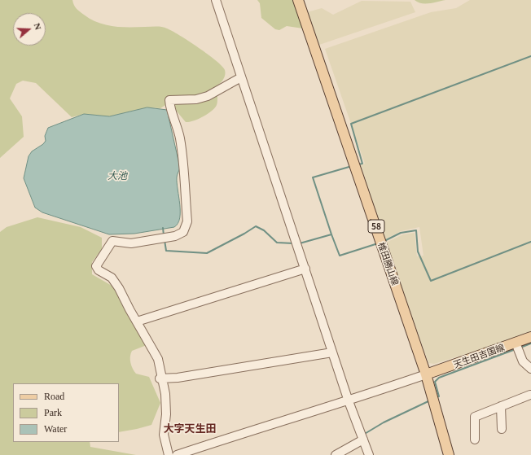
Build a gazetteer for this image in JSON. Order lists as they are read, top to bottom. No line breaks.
{"streets":{"main road":["58","椎田勝山線","天生田吉国線"]},"crossings":[["椎田勝山線","天生田吉国線"]],"districts":["大字天生田"],"water":["大池"],"legend":["Road","Park","Water"],"north":"right"}
